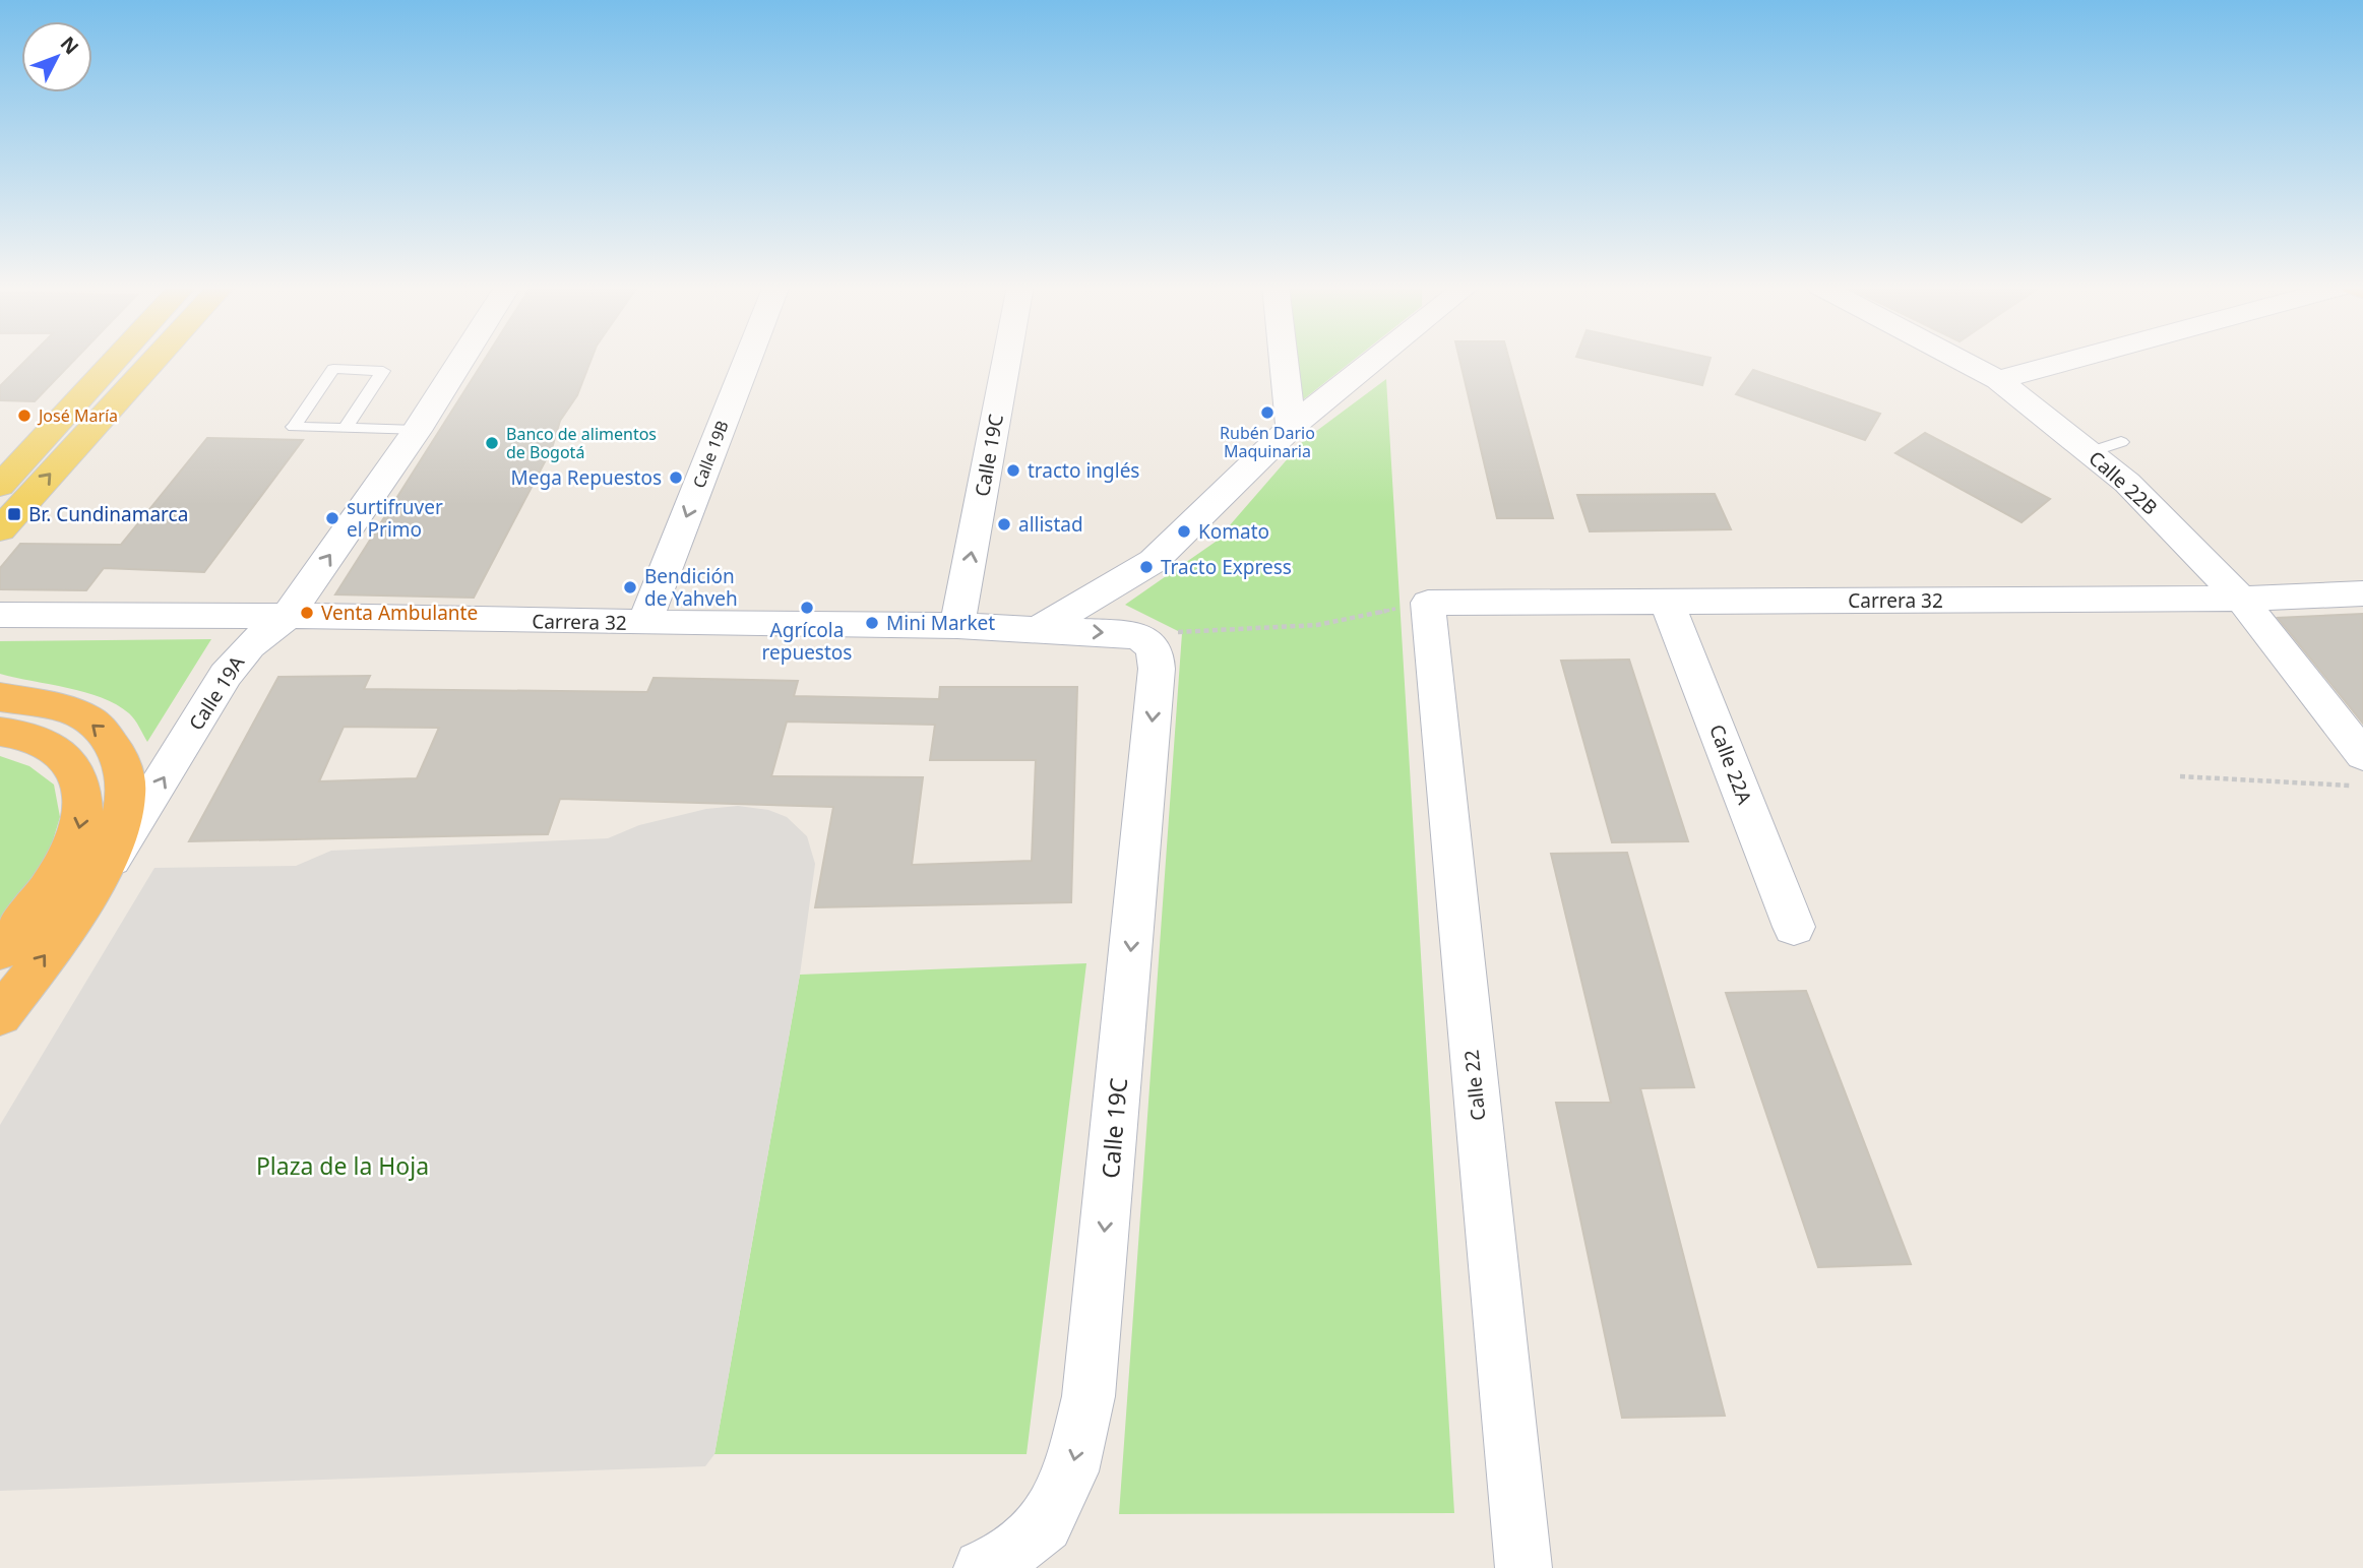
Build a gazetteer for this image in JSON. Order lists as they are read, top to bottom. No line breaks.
{"streets":{"street":["Calle 19B","Calle 19C","Calle 22B","Carrera 32","Calle 19A","Calle 22A","Calle 22"]},"crossings":[["Calle 19B","Carrera 32"],["Calle 19C","Carrera 32"],["Calle 22B","Carrera 32"],["Carrera 32","Calle 19A"],["Carrera 32","Calle 22A"],["Carrera 32","Calle 22"]],"one_way":["Calle 19B","Calle 19A"],"parks":["Plaza de la Hoja"],"places":{"other":["Rubén Dario Maquinaria","José María","Banco de alimentos de Bogotá","tracto inglés","Mega Repuestos","surtifruver el Primo","allistad","Komato","Tracto Express","Bendición de Yahveh","Agrícola repuestos","Venta Ambulante","Mini Market"],"transit":["Br. Cundinamarca"]},"north":"top right"}
